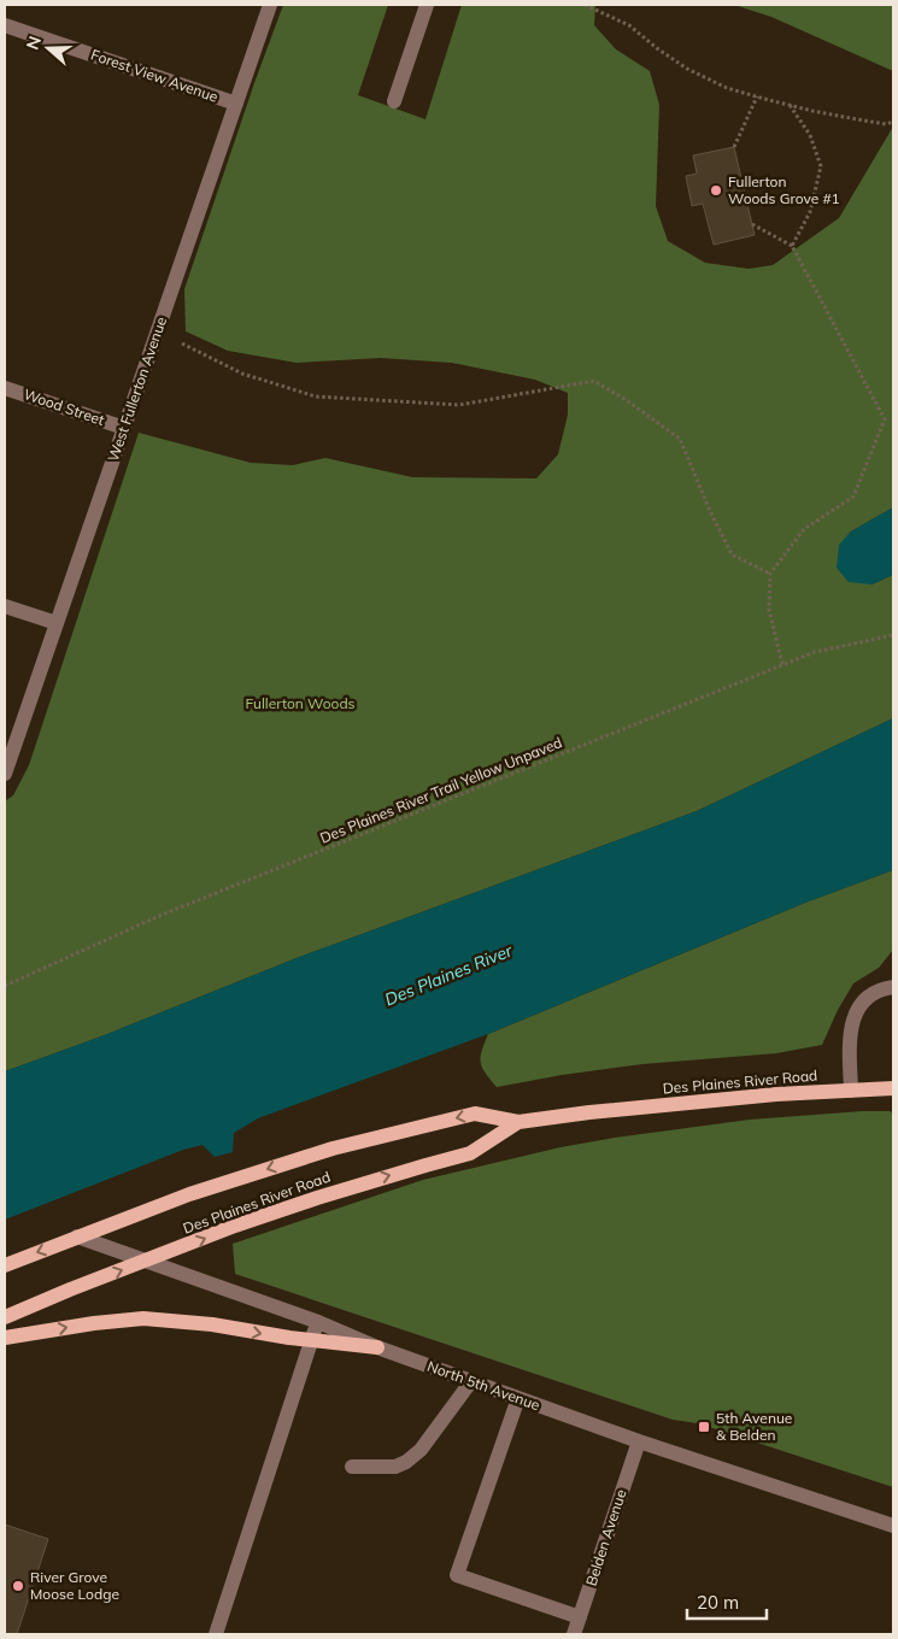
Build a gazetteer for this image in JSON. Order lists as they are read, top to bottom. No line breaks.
{"streets":{"main road":["Des Plaines River Road"],"street":["Forest View Avenue","West Fullerton Avenue","Wood Street","North 5th Avenue","Belden Avenue"],"path":["Des Plaines River Trail Yellow Unpaved"]},"crossings":[["Forest View Avenue","West Fullerton Avenue"],["West Fullerton Avenue","Wood Street"],["Des Plaines River Road","North 5th Avenue"],["North 5th Avenue","Belden Avenue"]],"water":["Des Plaines River"],"parks":["Fullerton Woods"],"places":{"other":["Fullerton Woods Grove #1","River Grove Moose Lodge"],"transit":["5th Avenue & Belden"]},"scale_bar":"20 m","north":"left"}
